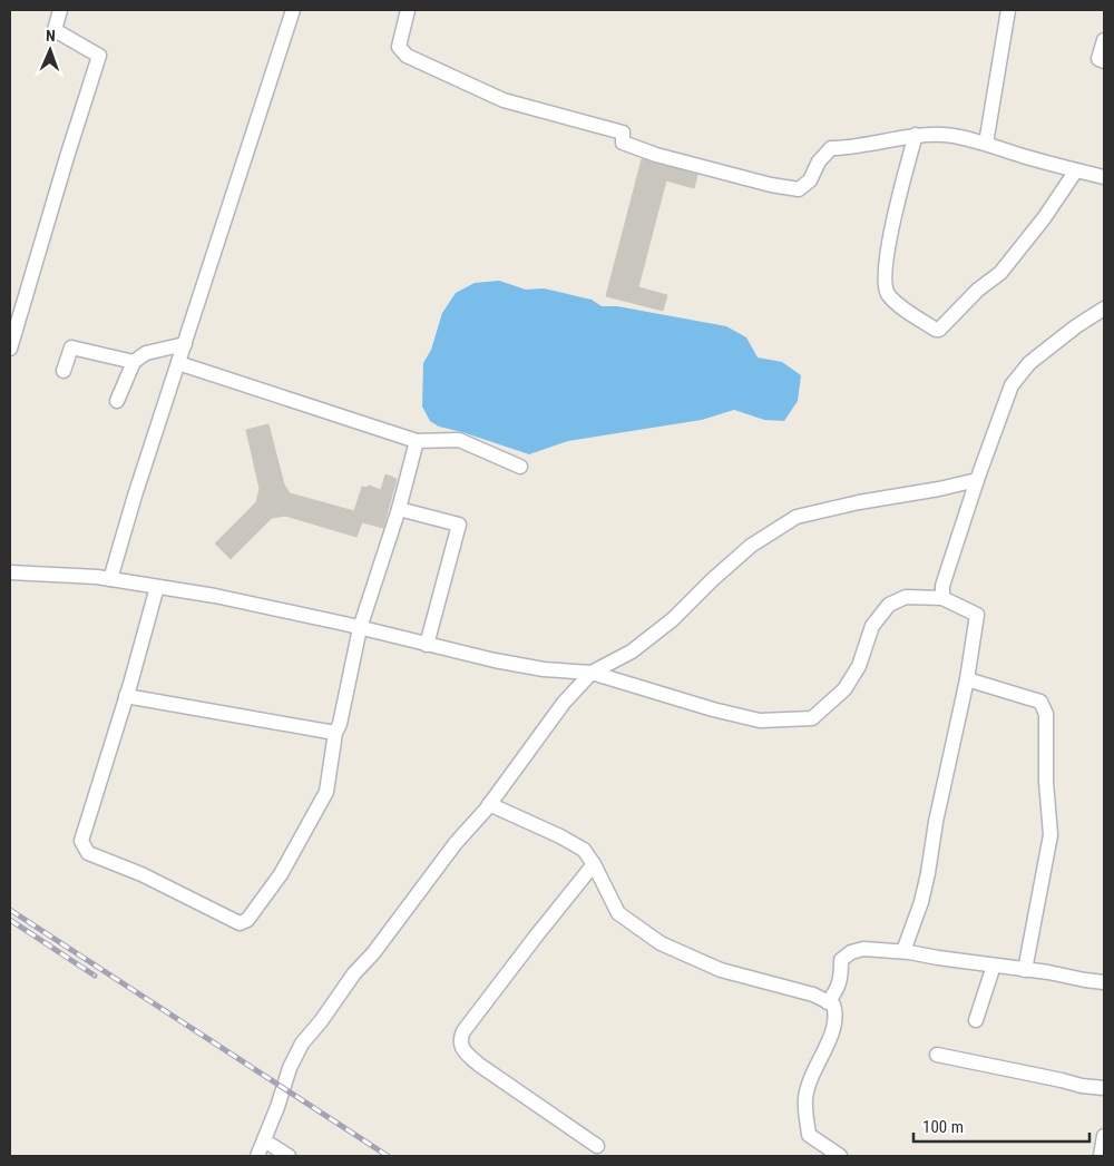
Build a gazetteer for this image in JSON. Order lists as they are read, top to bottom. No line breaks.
{"scale_bar":"100 m","north":"top"}
